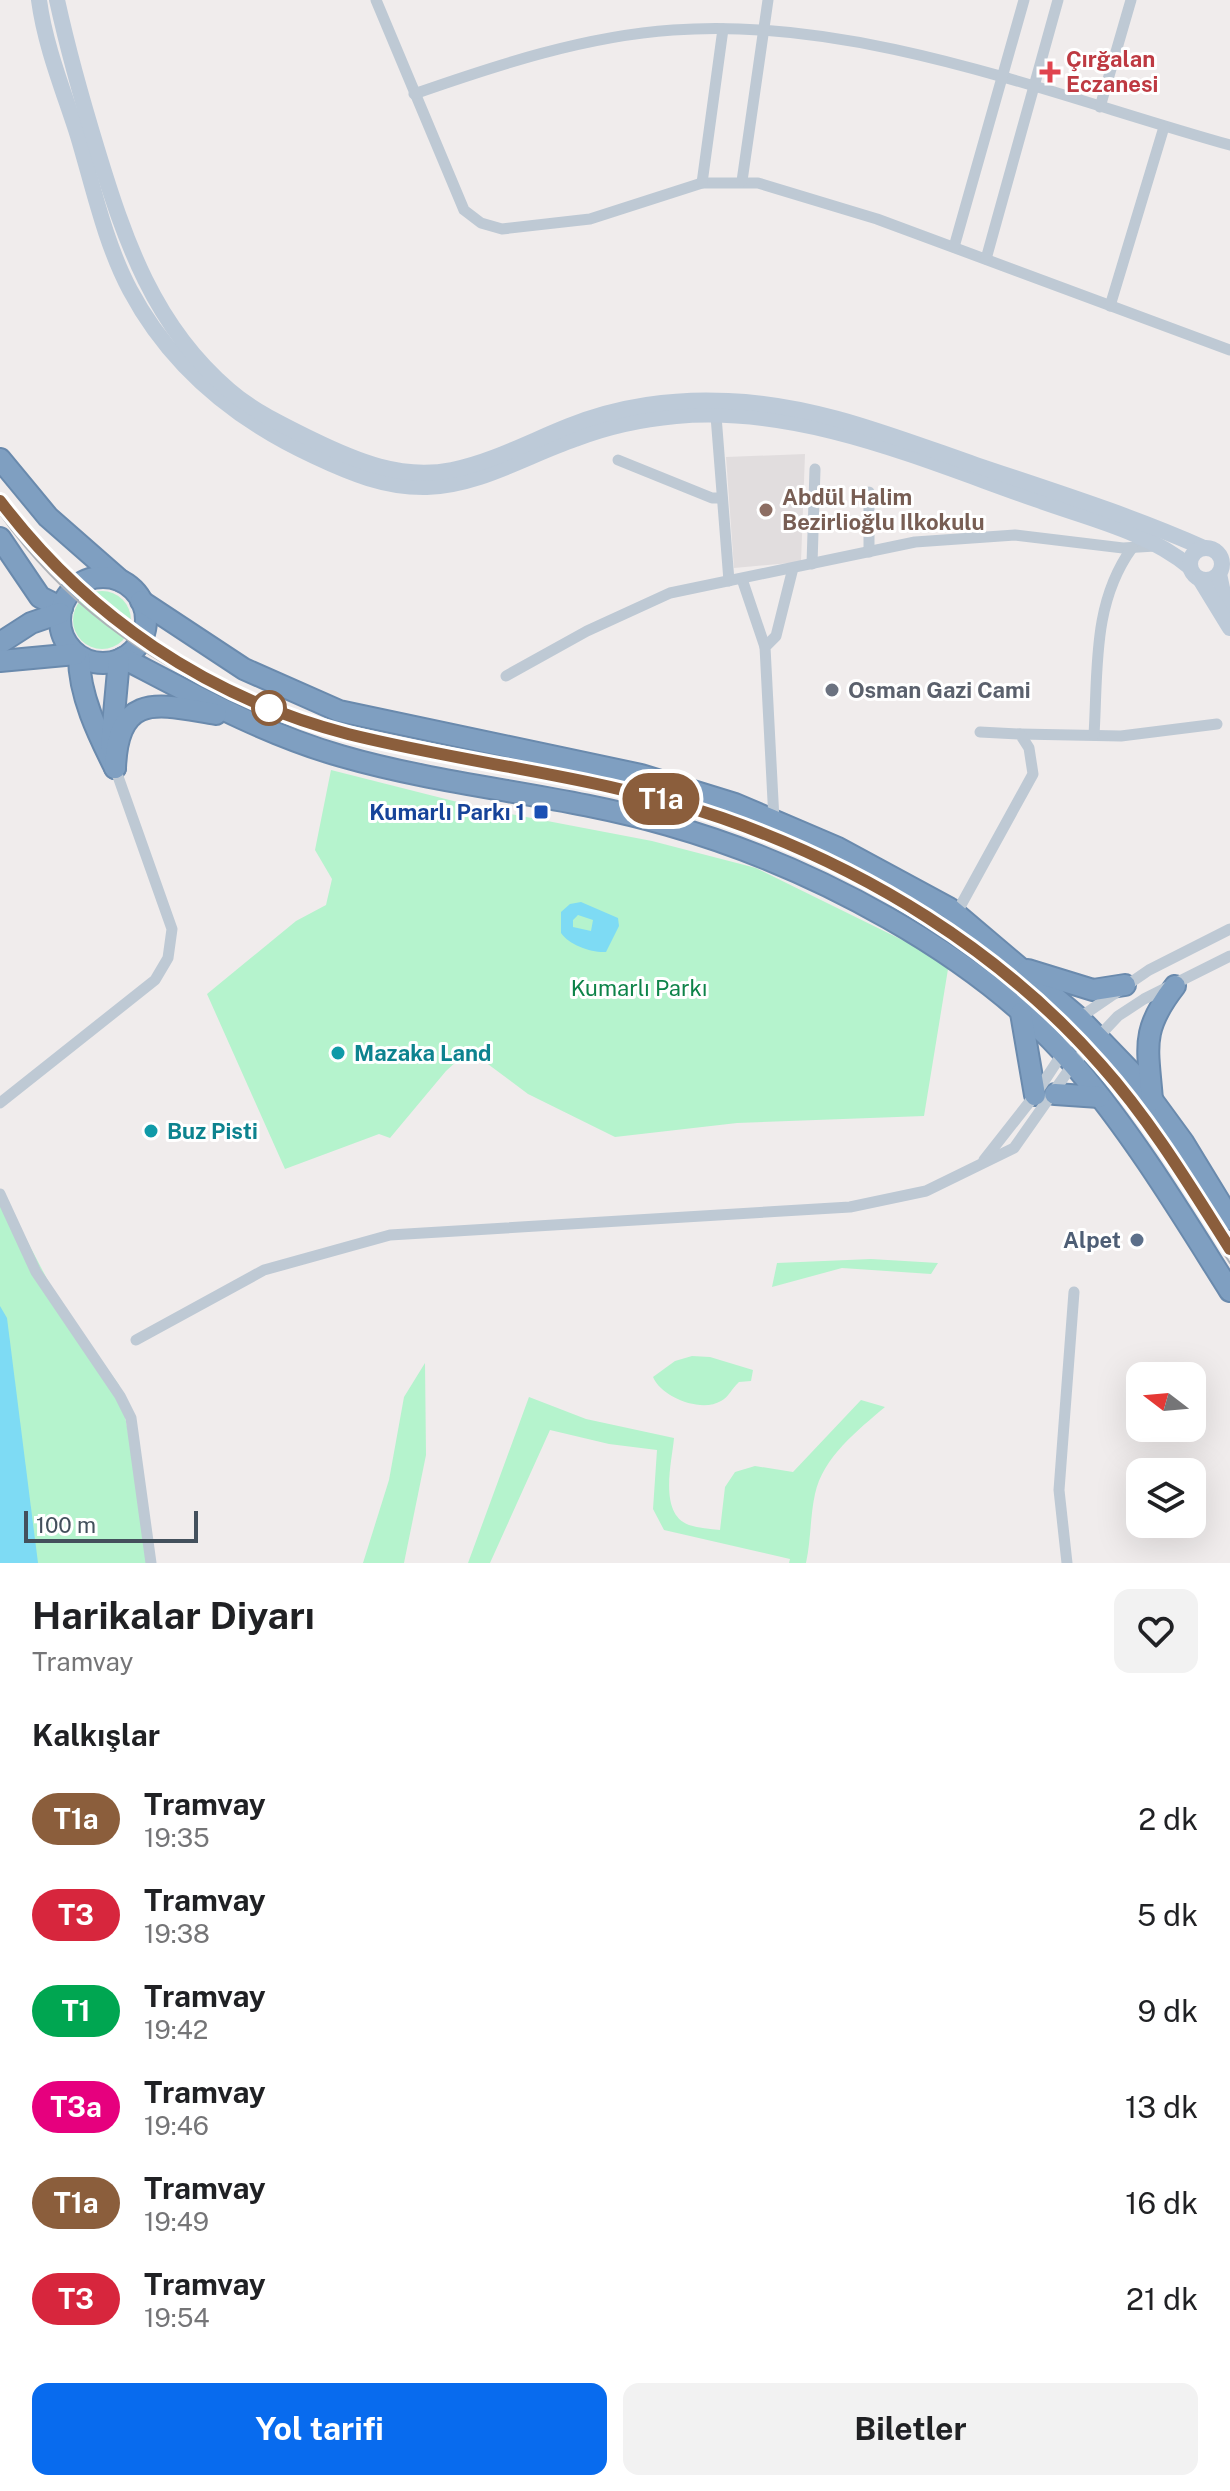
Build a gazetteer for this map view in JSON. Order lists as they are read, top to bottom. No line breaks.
{"parks":["Kumarlı Parkı"],"places":{"health":["Çırğalan Eczanesi"],"other":["Abdül Halim Bezirlioğlu Ilkokulu","Osman Gazi Cami","Mazaka Land","Buz Pisti","Alpet"],"transit":["Kumarlı Parkı 1"]},"lines":["tram line T1a"],"scale_bar":"100 m","north":"left","page":{"on_map":"T1a","scale":"100 m","heading":[["Harikalar Diyarı","Tramvay"],"Kalkışlar"],"list":[{"mark":"T1a","name":"Tramvay","note":"19:35","value":"2 dk"},{"mark":"T3","name":"Tramvay","note":"19:38","value":"5 dk"},{"mark":"T1","name":"Tramvay","note":"19:42","value":"9 dk"},{"mark":"T3a","name":"Tramvay","note":"19:46","value":"13 dk"},{"mark":"T1a","name":"Tramvay","note":"19:49","value":"16 dk"},{"mark":"T3","name":"Tramvay","note":"19:54","value":"21 dk"}],"buttons":["Yol tarifi","Biletler"]}}
